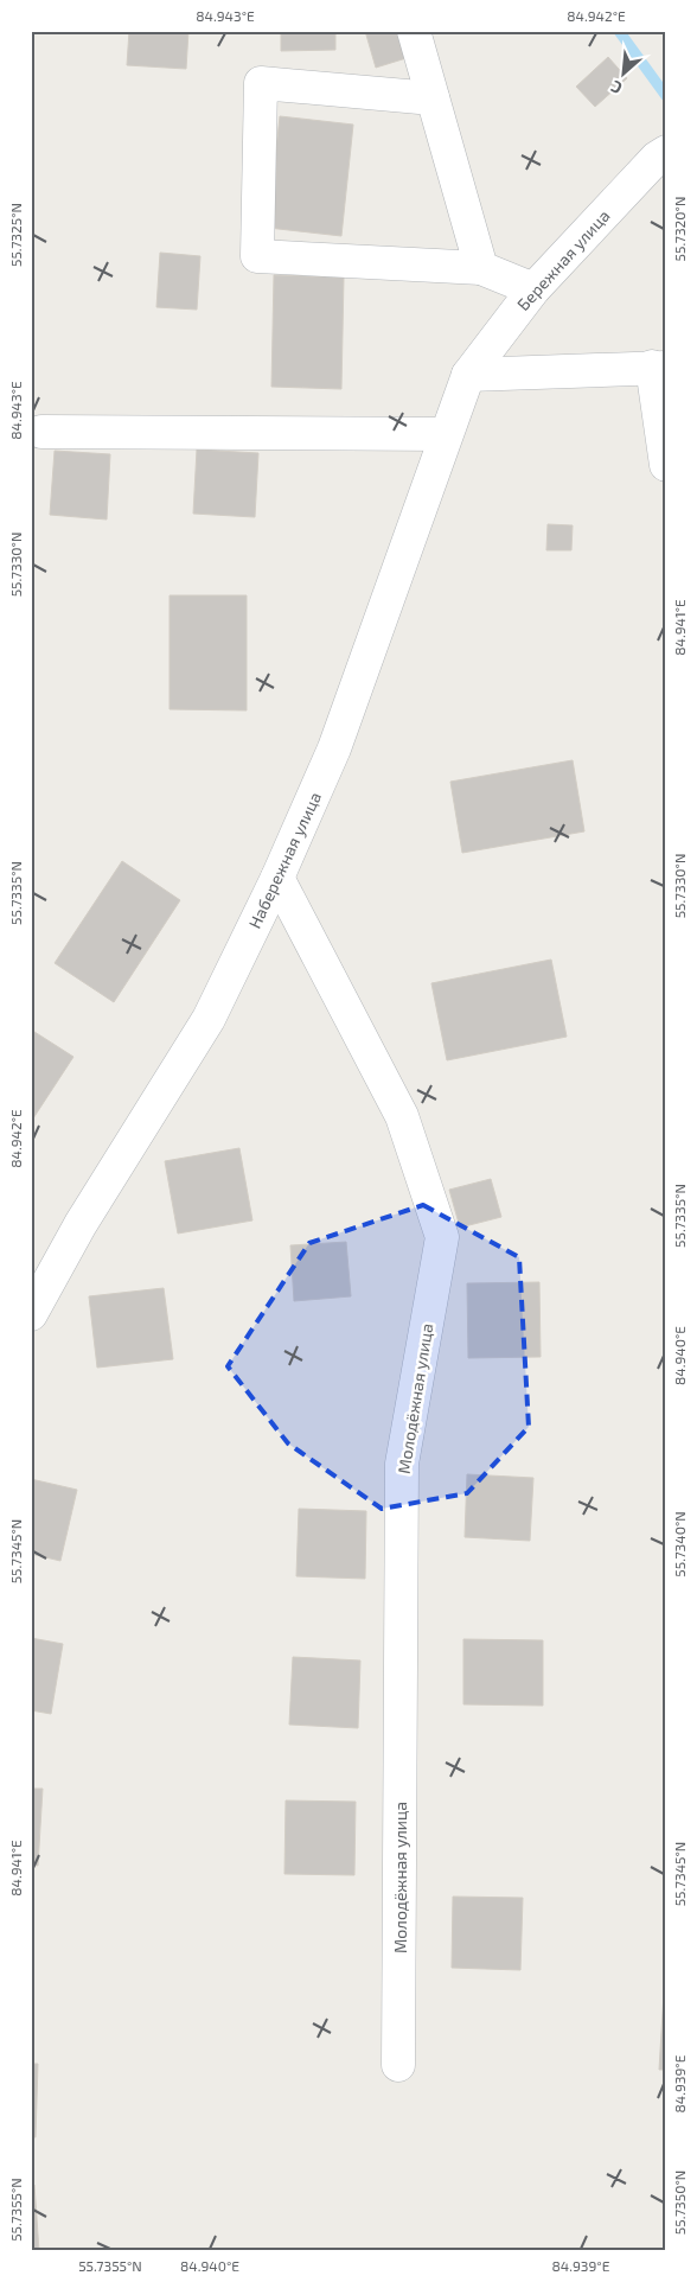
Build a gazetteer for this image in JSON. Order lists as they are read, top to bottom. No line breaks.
{"streets":{"street":["Бережная улица","Набережная улица","Молодёжная улица"]},"crossings":[["Бережная улица","Набережная улица"],["Набережная улица","Молодёжная улица"]],"north":"bottom left","coordinates":["84.943°E","84.942°E","55.7320°N","55.7325°N","55.7330°N","84.941°E","55.7335°N","84.940°E","55.7340°N","55.7345°N","84.939°E","55.7350°N","55.7355°N"]}
